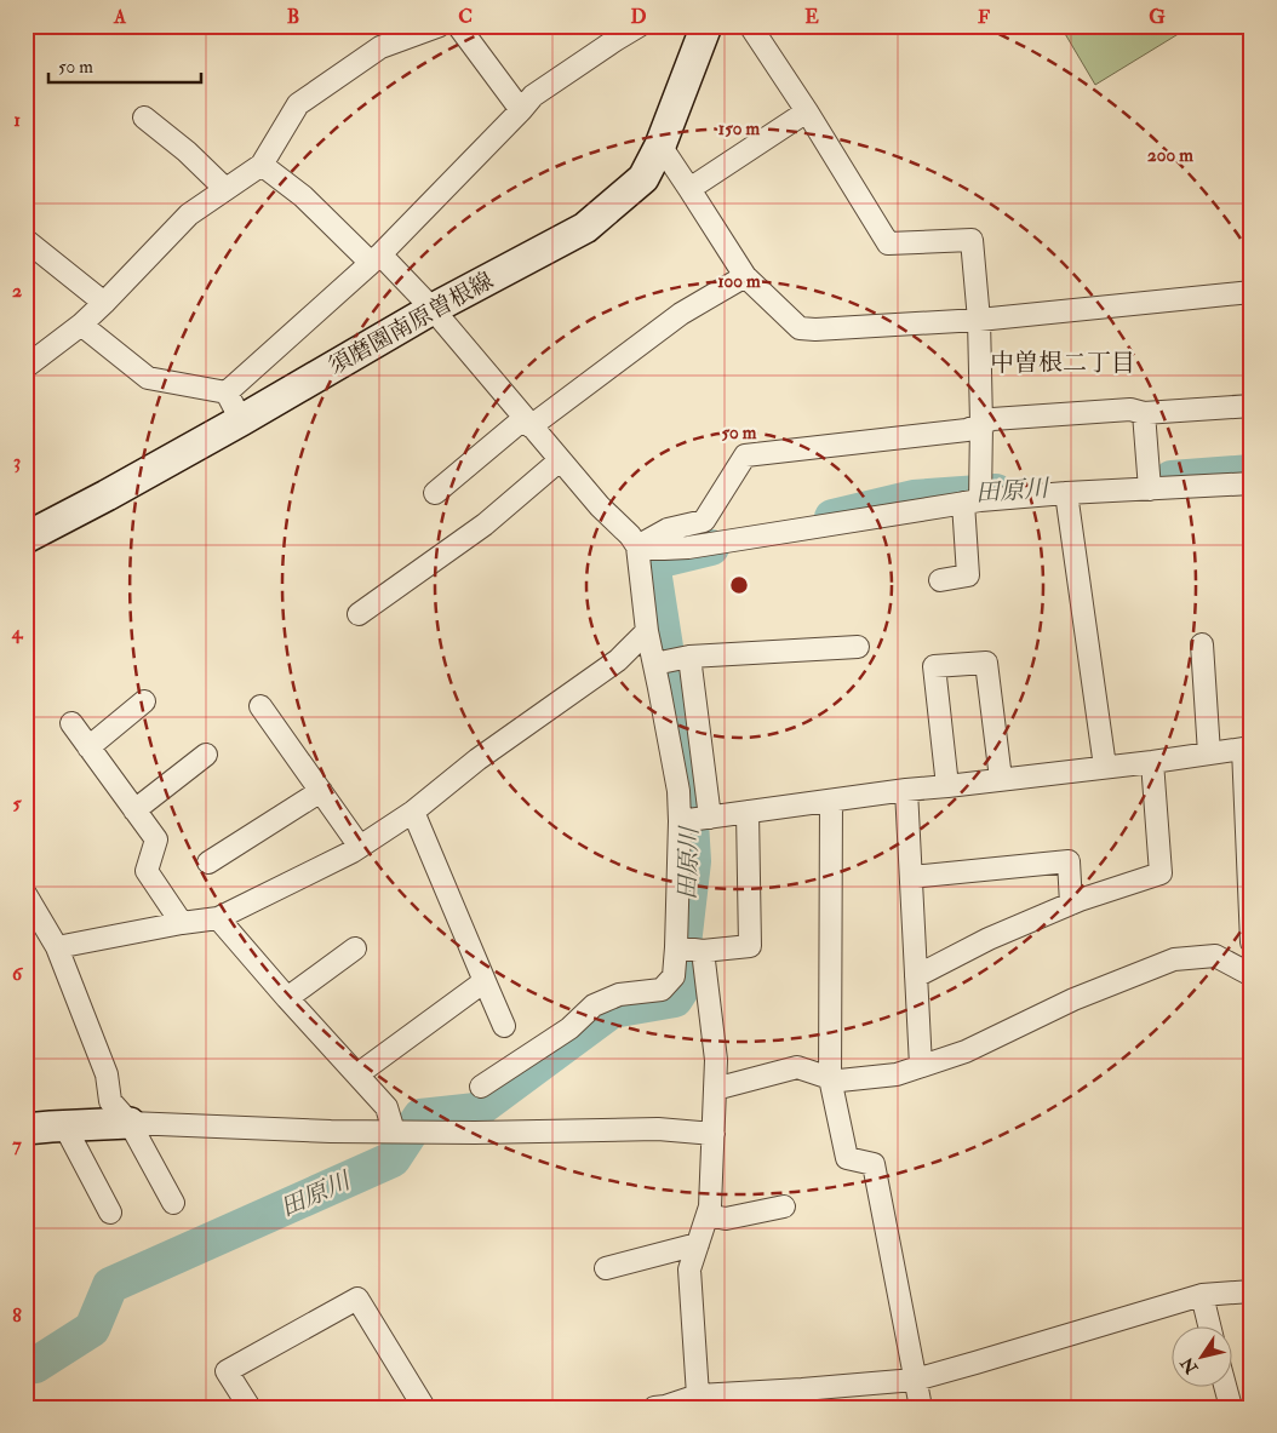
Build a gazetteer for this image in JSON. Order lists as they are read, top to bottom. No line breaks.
{"streets":{"main road":["須磨園南原曽根線"]},"districts":["中曽根二丁目"],"water":["田原川"],"scale_bar":"50 m","north":"bottom left","grid":{"columns":["A","B","C","D","E","F","G"],"rows":["1","2","3","4","5","6","7","8"]},"rings":["150 m","200 m","100 m","50 m"]}
